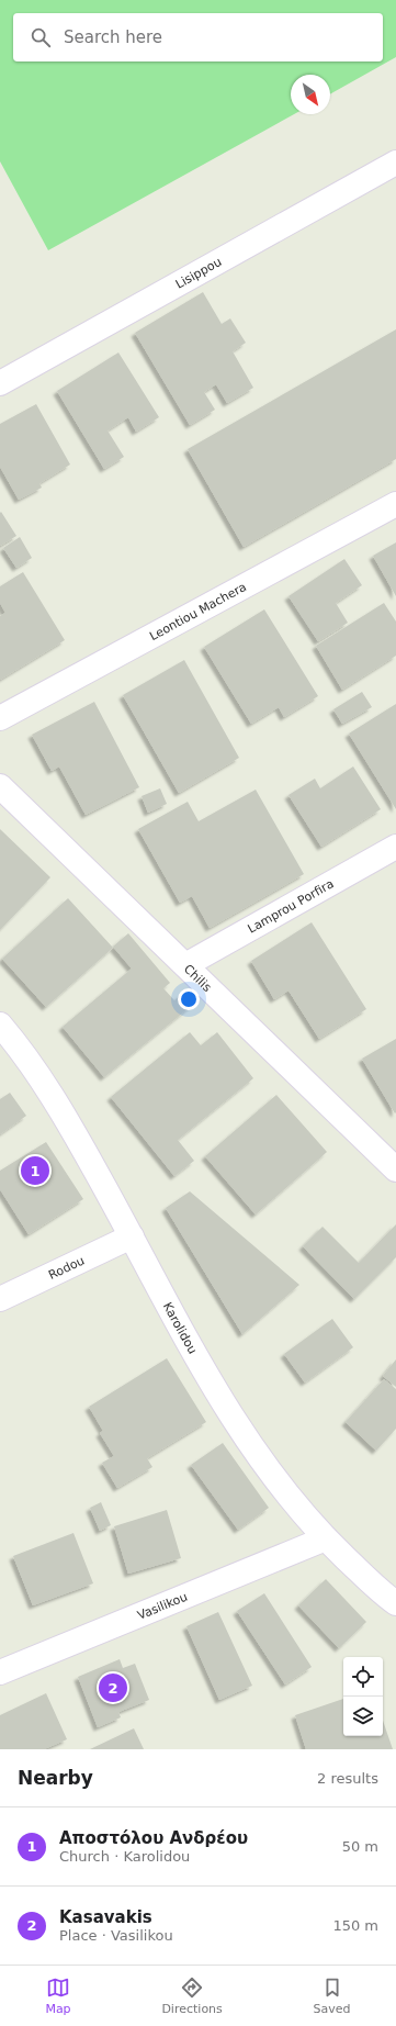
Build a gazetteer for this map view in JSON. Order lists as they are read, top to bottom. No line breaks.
{"streets":{"street":["Lisippou","Leontiou Machera","Lamprou Porfira","Chilis","Rodou","Karolidou","Vasilikou"]},"crossings":[["Lamprou Porfira","Chilis"],["Rodou","Karolidou"],["Karolidou","Vasilikou"]],"north":"bottom right","page":{"search":"Search here","pins":["1","2"],"heading":["Nearby","2 results"],"list":[{"mark":"1","name":"Αποστόλου Ανδρέου","note":"Church · Karolidou","value":"50 m"},{"mark":"2","name":"Kasavakis","note":"Place · Vasilikou","value":"150 m"}],"nav":["Map","Directions","Saved"]}}
